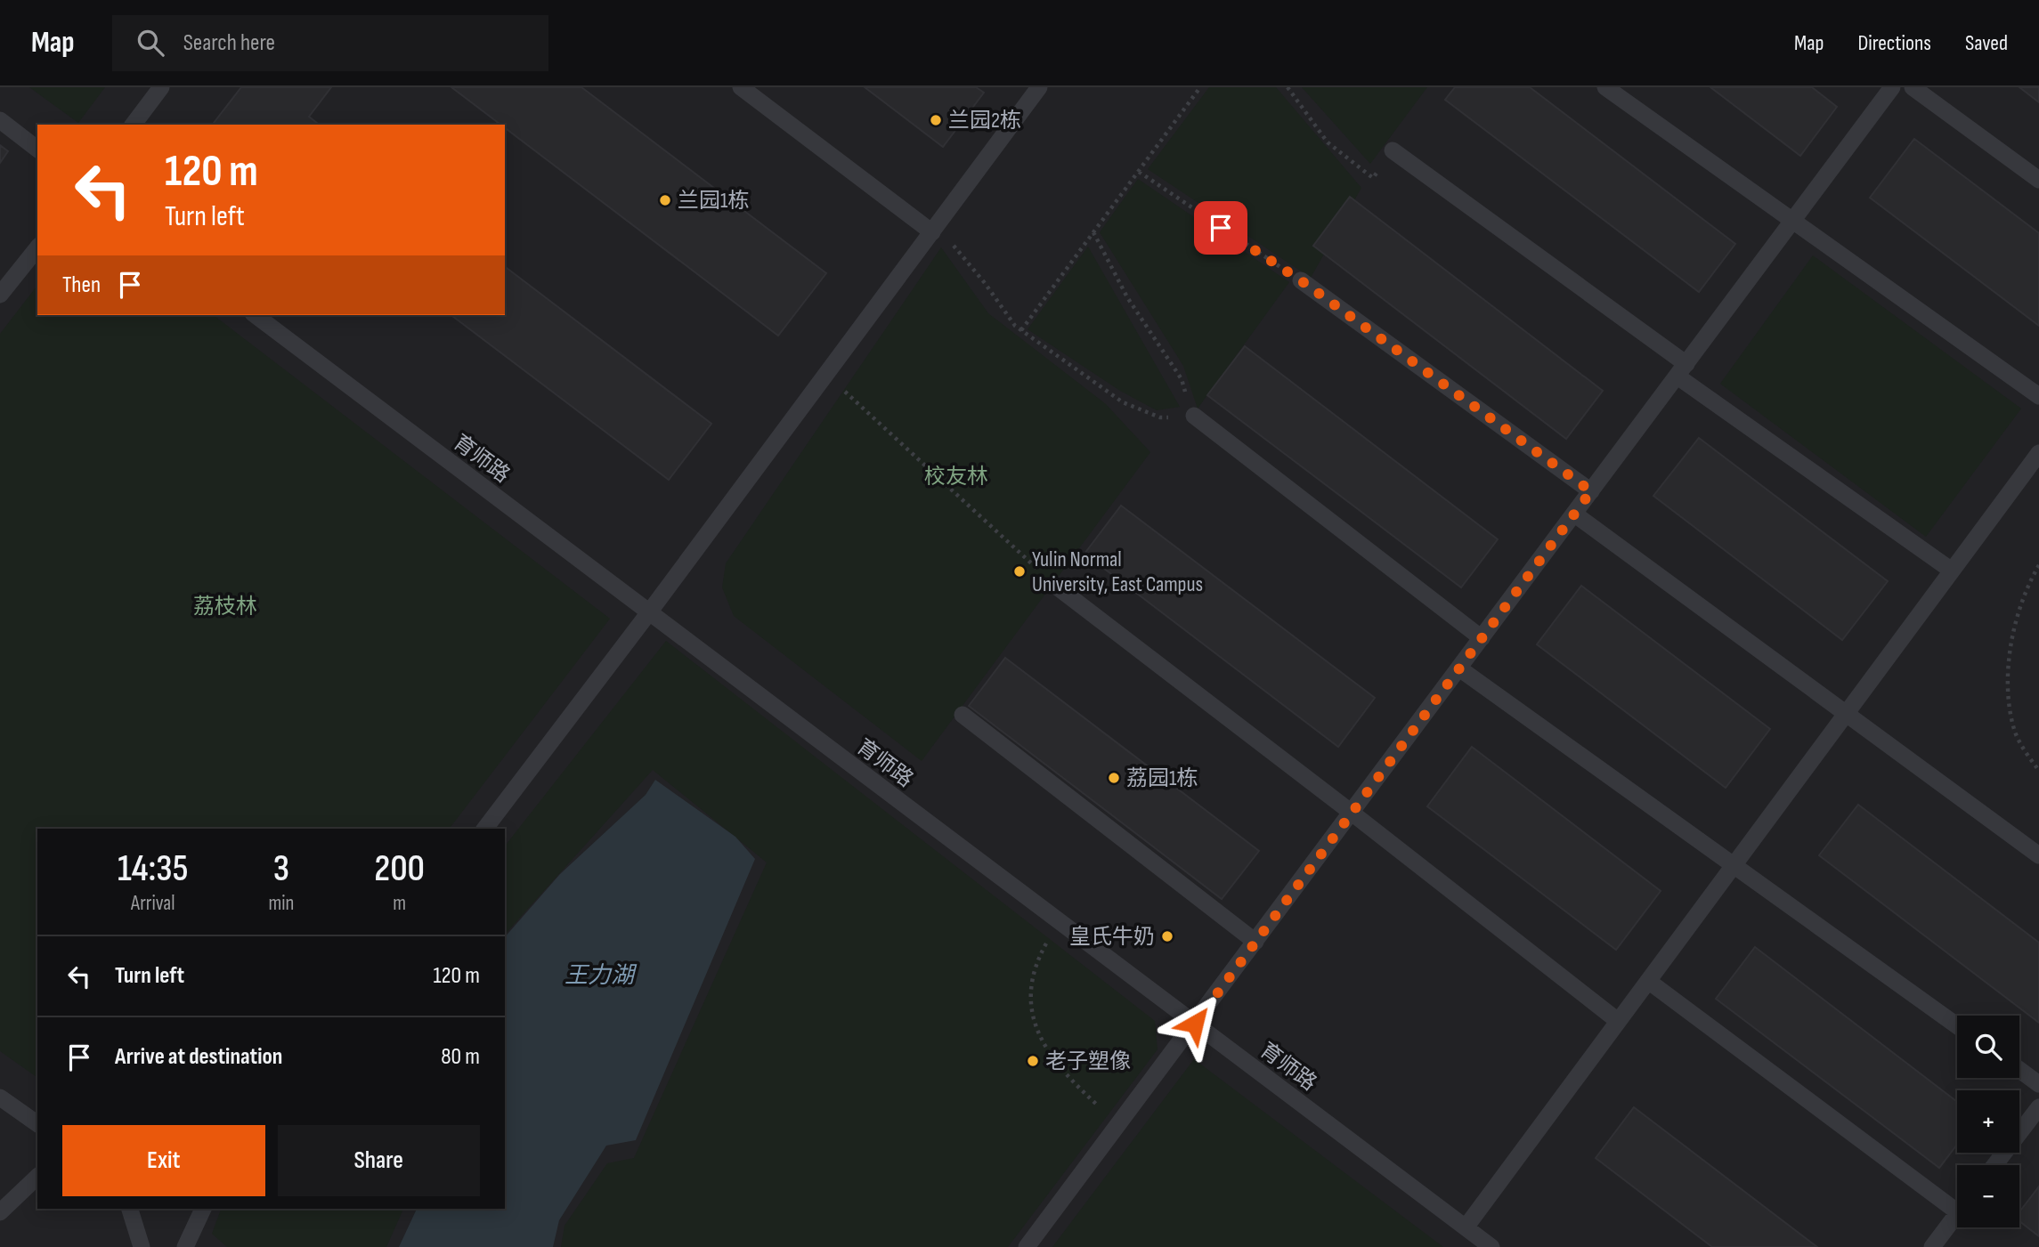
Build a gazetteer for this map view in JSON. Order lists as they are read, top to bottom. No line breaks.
{"streets":{"lane":["育师路"]},"water":["王力湖"],"parks":["校友林","荔枝林"],"places":["兰园2栋","兰园1栋","Yulin Normal University, East Campus","荔园1栋","皇氏牛奶","老子塑像"],"page":{"header":"Map","search":"Search here","nav":["Map","Directions","Saved"],"turn":["120 m","Turn left"],"then":"Then","eta":["14:35","Arrival","3","min","200","m"],"list":[{"name":"Turn left","value":"120 m"},{"name":"Arrive at destination","value":"80 m"}],"map_buttons":["+","−"],"buttons":["Exit","Share"]}}
